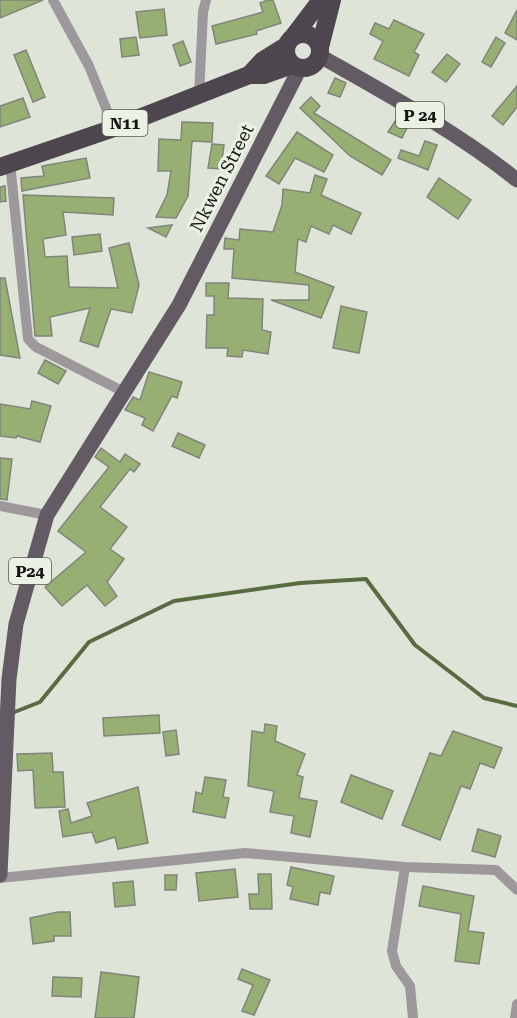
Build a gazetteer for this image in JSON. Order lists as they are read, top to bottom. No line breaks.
{"streets":{"highway":["N11"],"main road":["P 24","Nkwen Street","P24"]},"crossings":[["P 24","N11"],["P 24","Nkwen Street"],["N11","Nkwen Street"],["Nkwen Street","P24"]]}
